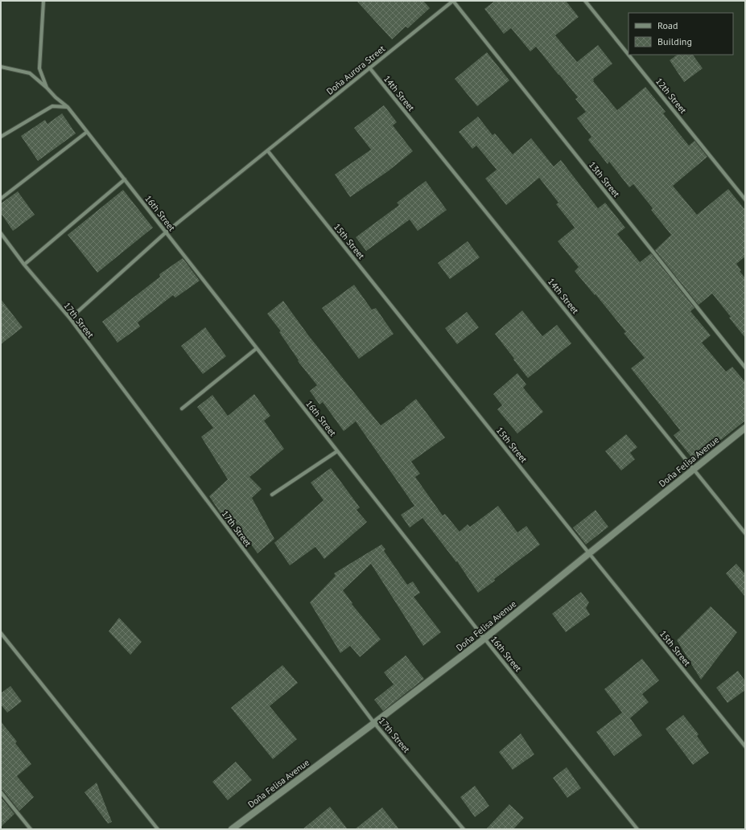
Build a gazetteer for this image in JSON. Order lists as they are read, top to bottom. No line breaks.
{"streets":{"street":["Doña Aurora Street","14th Street","12th Street","13th Street","16th Street","15th Street","17th Street","Doña Felisa Avenue"]},"crossings":[["Doña Aurora Street","14th Street"],["Doña Aurora Street","13th Street"],["Doña Aurora Street","16th Street"],["Doña Aurora Street","15th Street"],["Doña Aurora Street","17th Street"],["14th Street","Doña Felisa Avenue"],["16th Street","Doña Felisa Avenue"],["15th Street","Doña Felisa Avenue"],["17th Street","Doña Felisa Avenue"]],"legend":["Road","Building"]}
